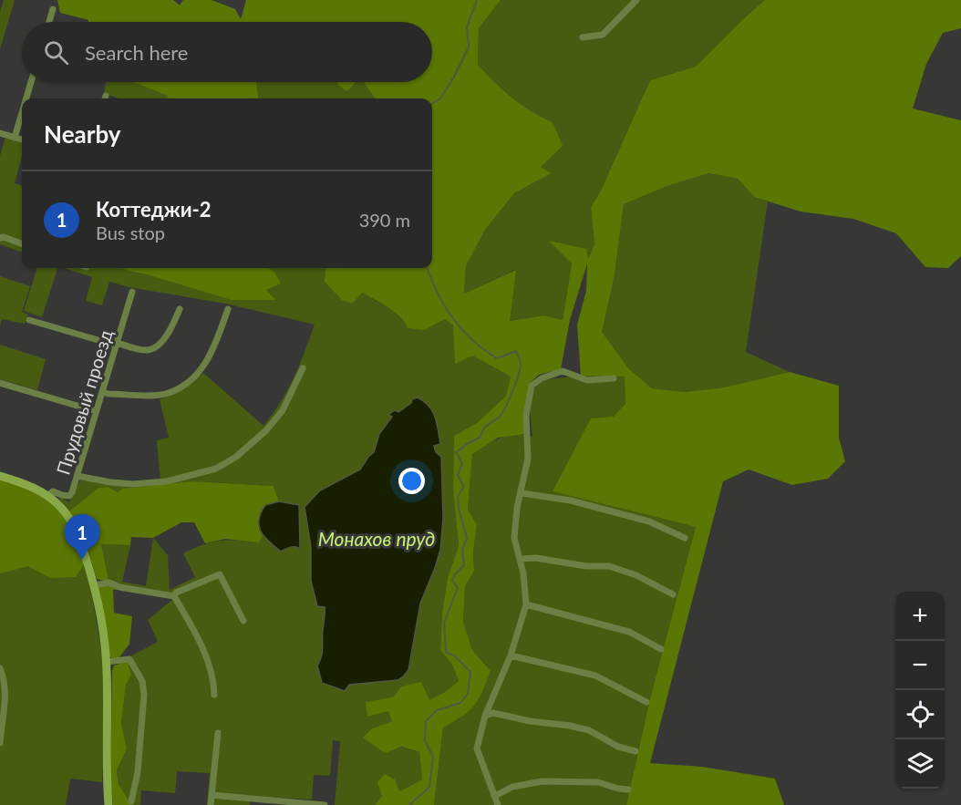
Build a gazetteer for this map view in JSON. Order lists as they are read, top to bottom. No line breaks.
{"streets":{"street":["Прудовый проезд"]},"water":["Монахов пруд"],"page":{"search":"Search here","heading":"Nearby","list":[{"mark":"1","name":"Коттеджи-2","note":"Bus stop","value":"390 m"}],"pins":"1","map_buttons":["+","−"]}}
